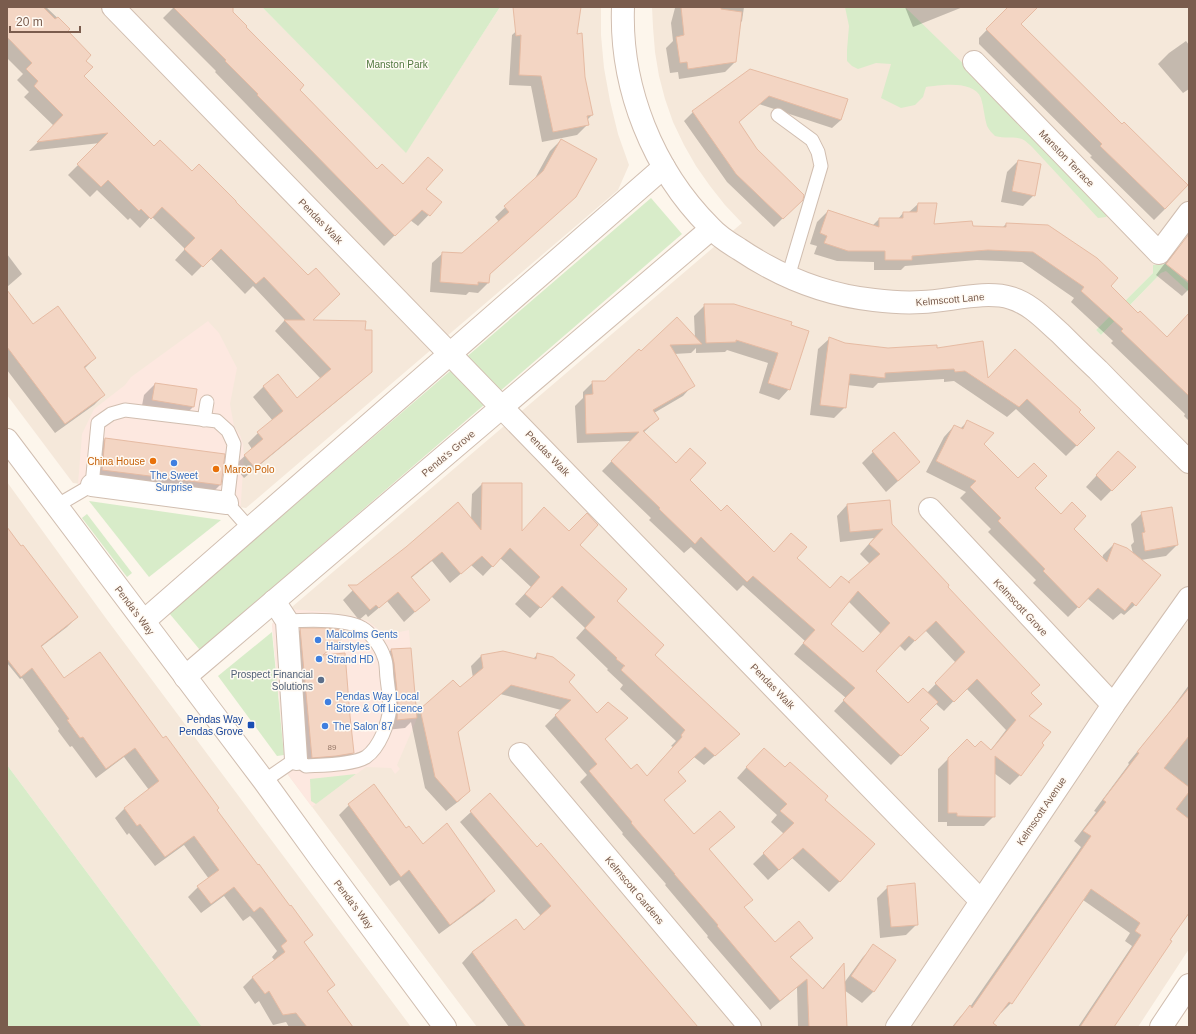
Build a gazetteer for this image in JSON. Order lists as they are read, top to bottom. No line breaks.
{"streets":{"street":["Manston Terrace","Pendas Walk","Kelmscott Lane","Penda's Grove","Kelmscott Grove","Penda's Way","Kelmscott Avenue","Kelmscott Gardens"]},"crossings":[["Pendas Walk","Penda's Grove"],["Pendas Walk","Kelmscott Avenue"],["Kelmscott Lane","Penda's Grove"],["Penda's Grove","Penda's Way"],["Kelmscott Grove","Kelmscott Avenue"]],"parks":["Manston Park"],"places":{"other":["China House","The Sweet Surprise","Marco Polo","Malcolms Gents Hairstyles","Strand HD","Prospect Financial Solutions","Pendas Way Local Store & Off Licence","The Salon 87"],"transit":["Pendas Way Pendas Grove"]},"house_numbers":["89"],"scale_bar":"20 m"}
